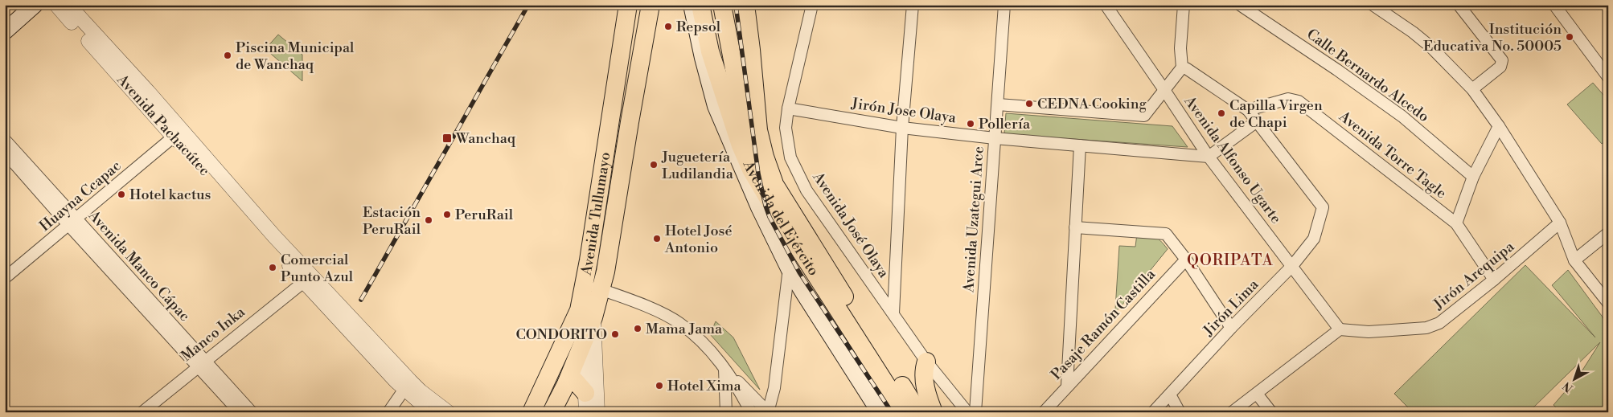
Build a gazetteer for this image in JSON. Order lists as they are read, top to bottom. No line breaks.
{"streets":{"main road":["Avenida Tullumayo","Avenida del Ejército"],"street":["Calle Bernardo Alcedo","Jirón Jose Olaya","Avenida Pachacútec","Avenida Torre Tagle","Avenida Alfonso Ugarte","Huayna Ccapac","Avenida Uzategui Arce","Avenida José Olaya","Avenida Manco Cápac","Jirón Arequipa","Jirón Lima","Pasaje Ramón Castilla","Manco Inka"]},"crossings":[["Jirón Jose Olaya","Avenida Alfonso Ugarte"],["Jirón Jose Olaya","Avenida Uzategui Arce"],["Jirón Jose Olaya","Avenida José Olaya"],["Avenida Pachacútec","Huayna Ccapac"],["Avenida Pachacútec","Manco Inka"],["Avenida Torre Tagle","Jirón Arequipa"],["Avenida Torre Tagle","Jirón Lima"],["Avenida Alfonso Ugarte","Jirón Arequipa"],["Avenida Alfonso Ugarte","Jirón Lima"],["Huayna Ccapac","Avenida Manco Cápac"],["Avenida Manco Cápac","Manco Inka"]],"districts":["QORIPATA"],"places":{"other":["Repsol","Institución Educativa No. 50005","Piscina Municipal de Wanchaq","CEDNA Cooking","Capilla Virgen de Chapi","Pollería","Juguetería Ludilandia","Hotel kactus","PeruRail","Estación PeruRail","Hotel José Antonio","Comercial Punto Azul","Mama Jama","CONDORITO","Hotel Xima"],"transit":["Wanchaq"]},"north":"bottom left"}
